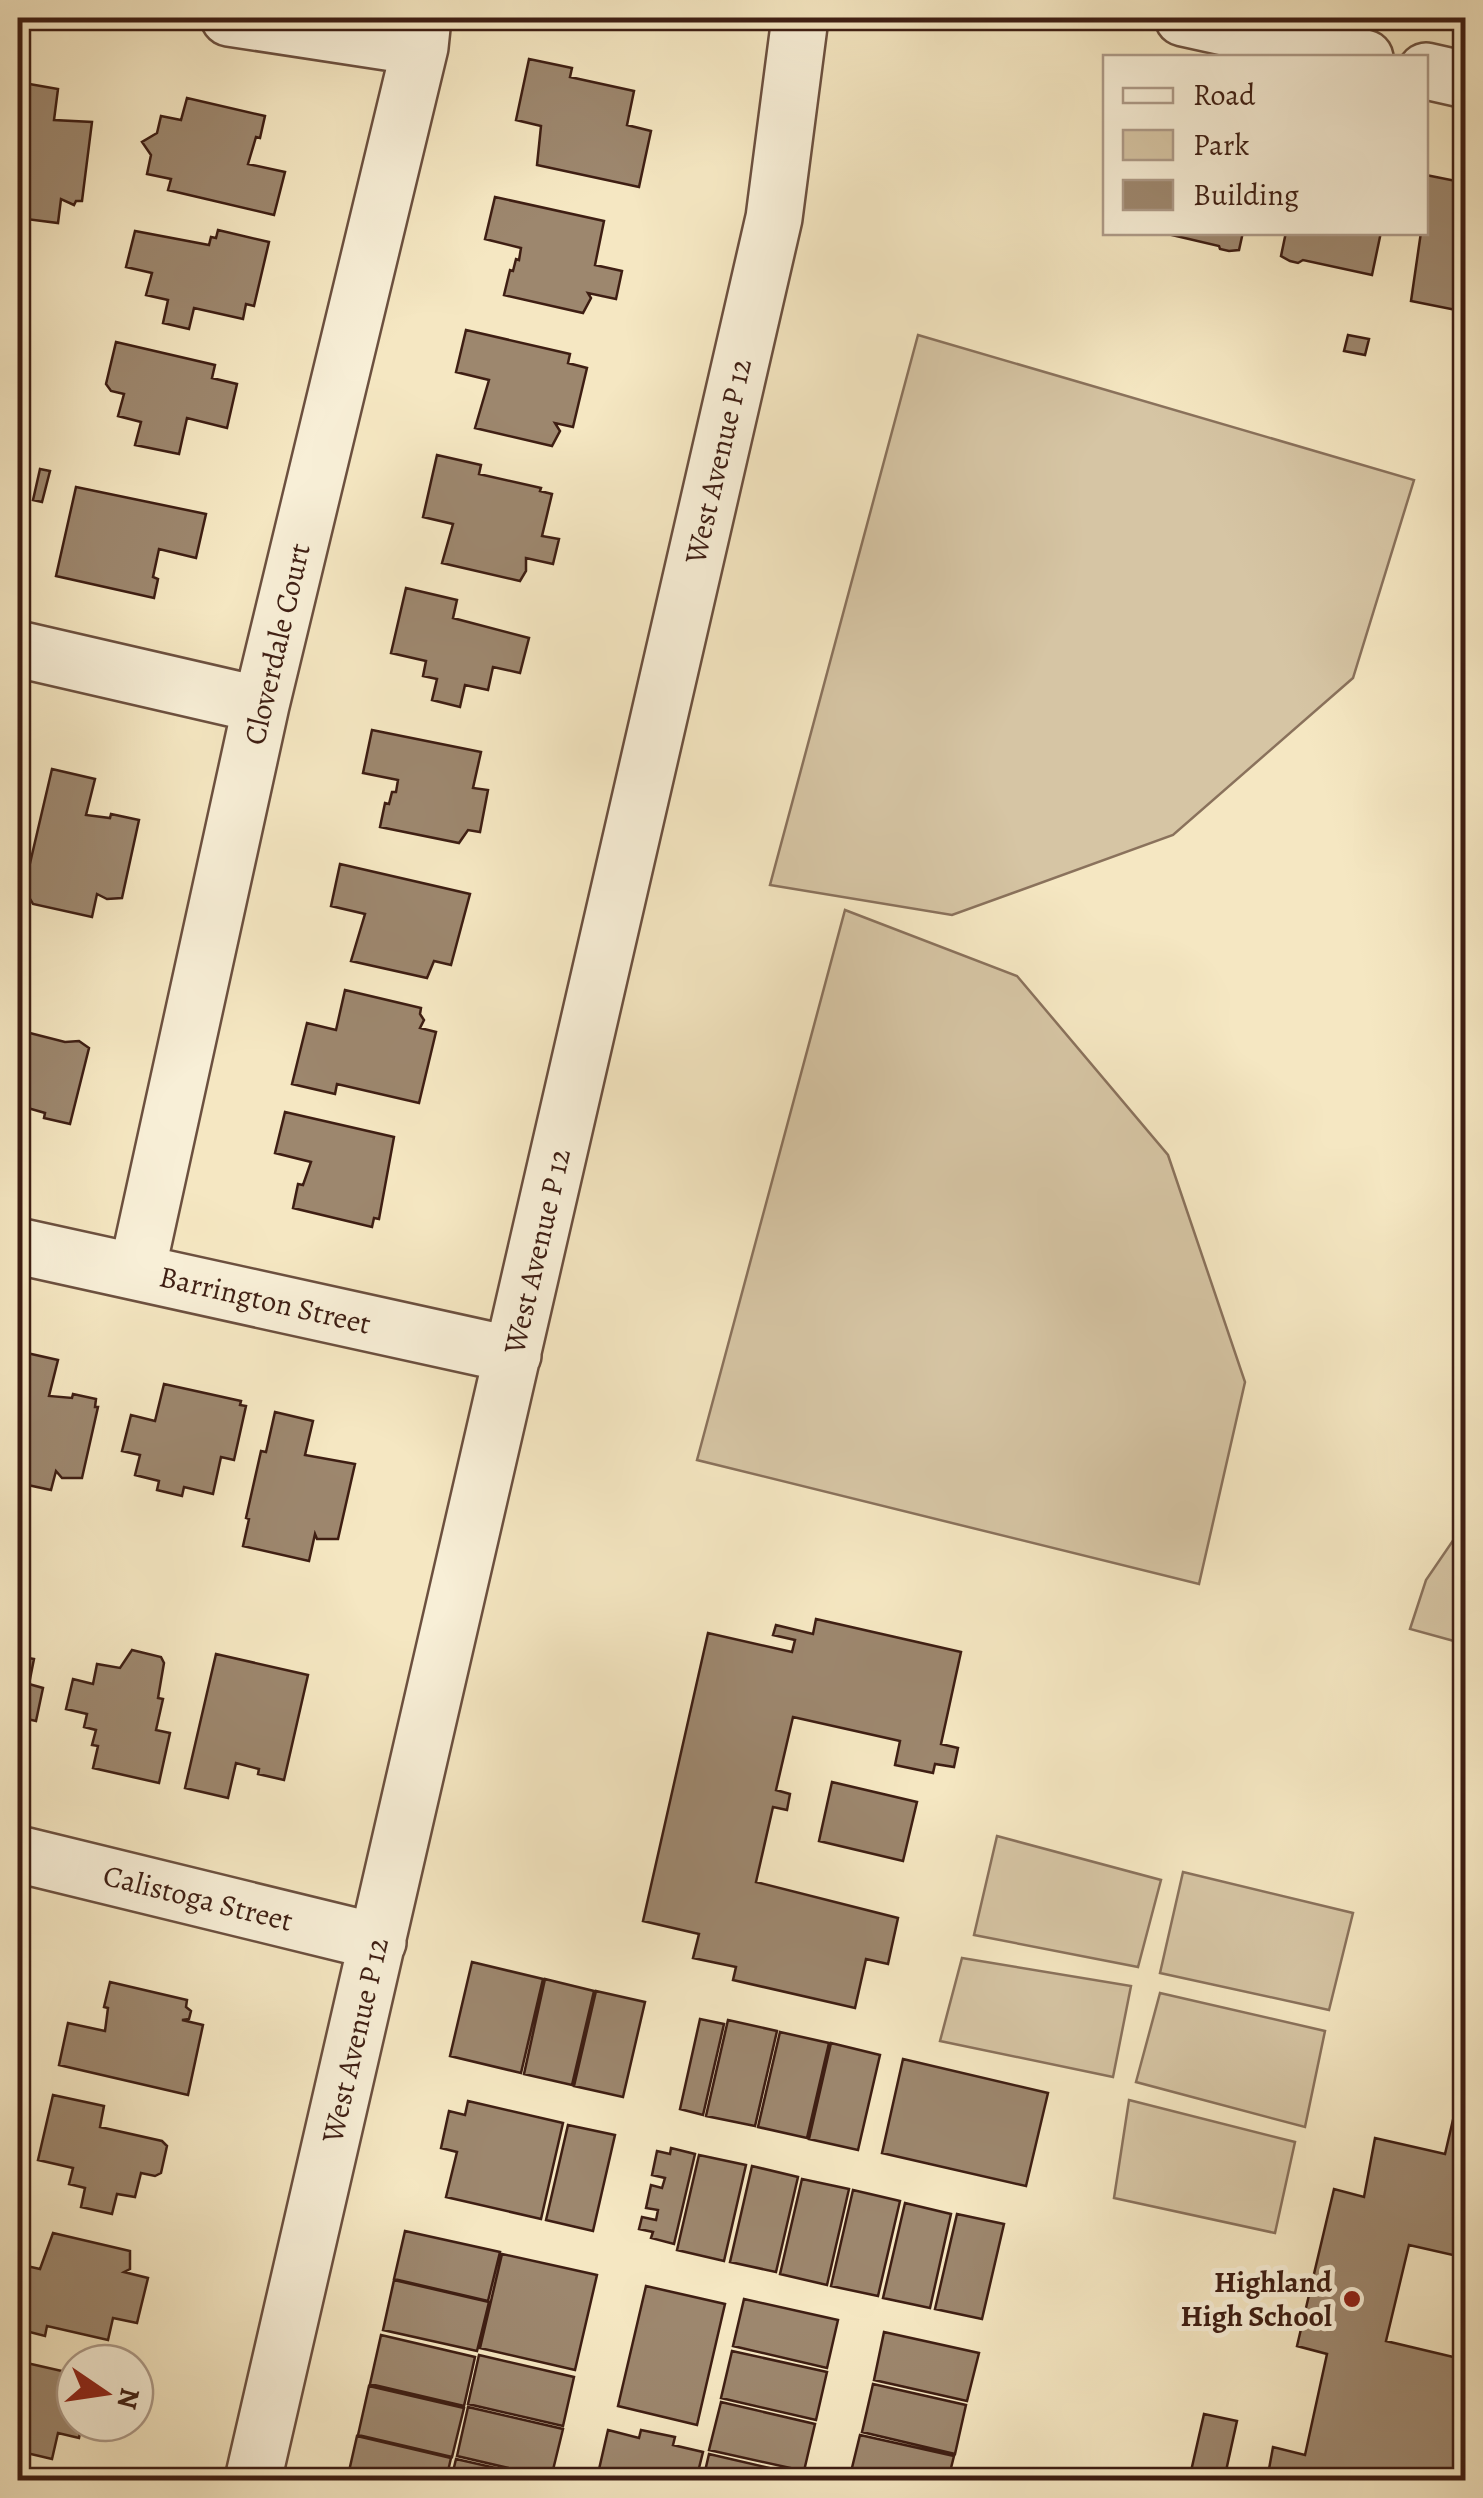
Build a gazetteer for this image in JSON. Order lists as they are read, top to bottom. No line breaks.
{"streets":{"street":["West Avenue P 12","Cloverdale Court","Barrington Street","Calistoga Street"]},"crossings":[["West Avenue P 12","Barrington Street"],["West Avenue P 12","Calistoga Street"],["Cloverdale Court","Barrington Street"]],"places":["Highland High School"],"legend":["Road","Park","Building"],"north":"right"}
